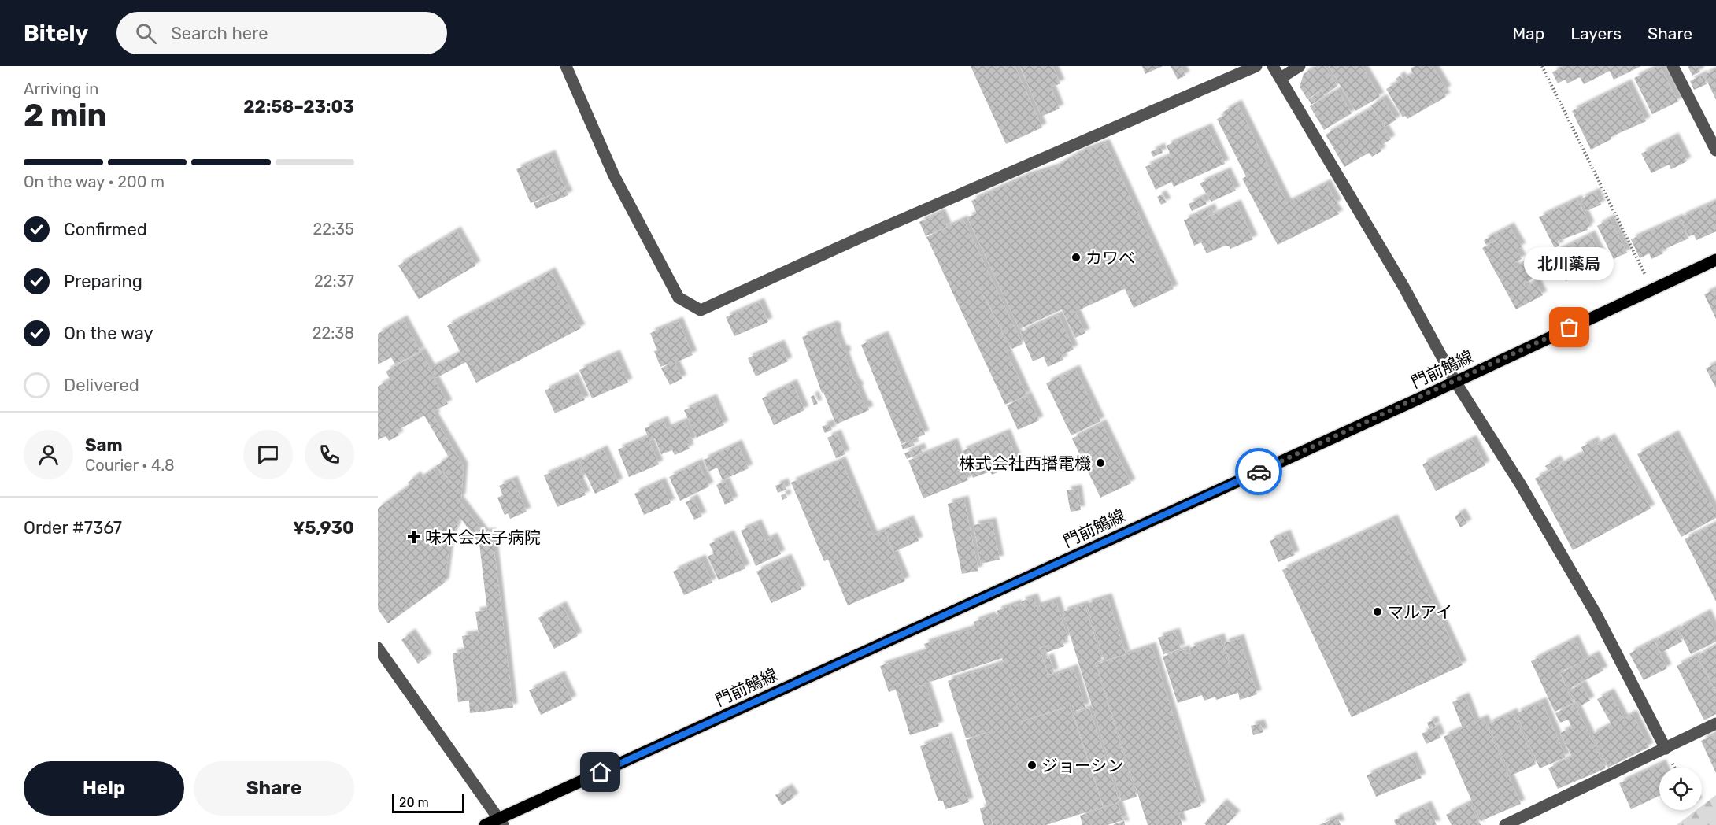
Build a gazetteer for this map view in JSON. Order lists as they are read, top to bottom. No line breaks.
{"streets":{"main road":["門前鵤線"]},"places":{"other":["カワベ","北川薬局","株式会社西播電機","マルアイ","ジョーシン"],"health":["味木会太子病院"]},"scale_bar":"20 m","page":{"header":"Bitely","search":"Search here","nav":["Map","Layers","Share"],"heading":["2 min","Arriving in","22:58–23:03"],"panel":["Sam","Courier · 4.8","Order #7367","¥5,930"],"bar":"On the way · 200 m","list":[["Confirmed","22:35"],["Preparing","22:37"],["On the way","22:38"],"Delivered"],"bubble":"北川薬局","buttons":["Help","Share"],"scale":"20 m"}}
